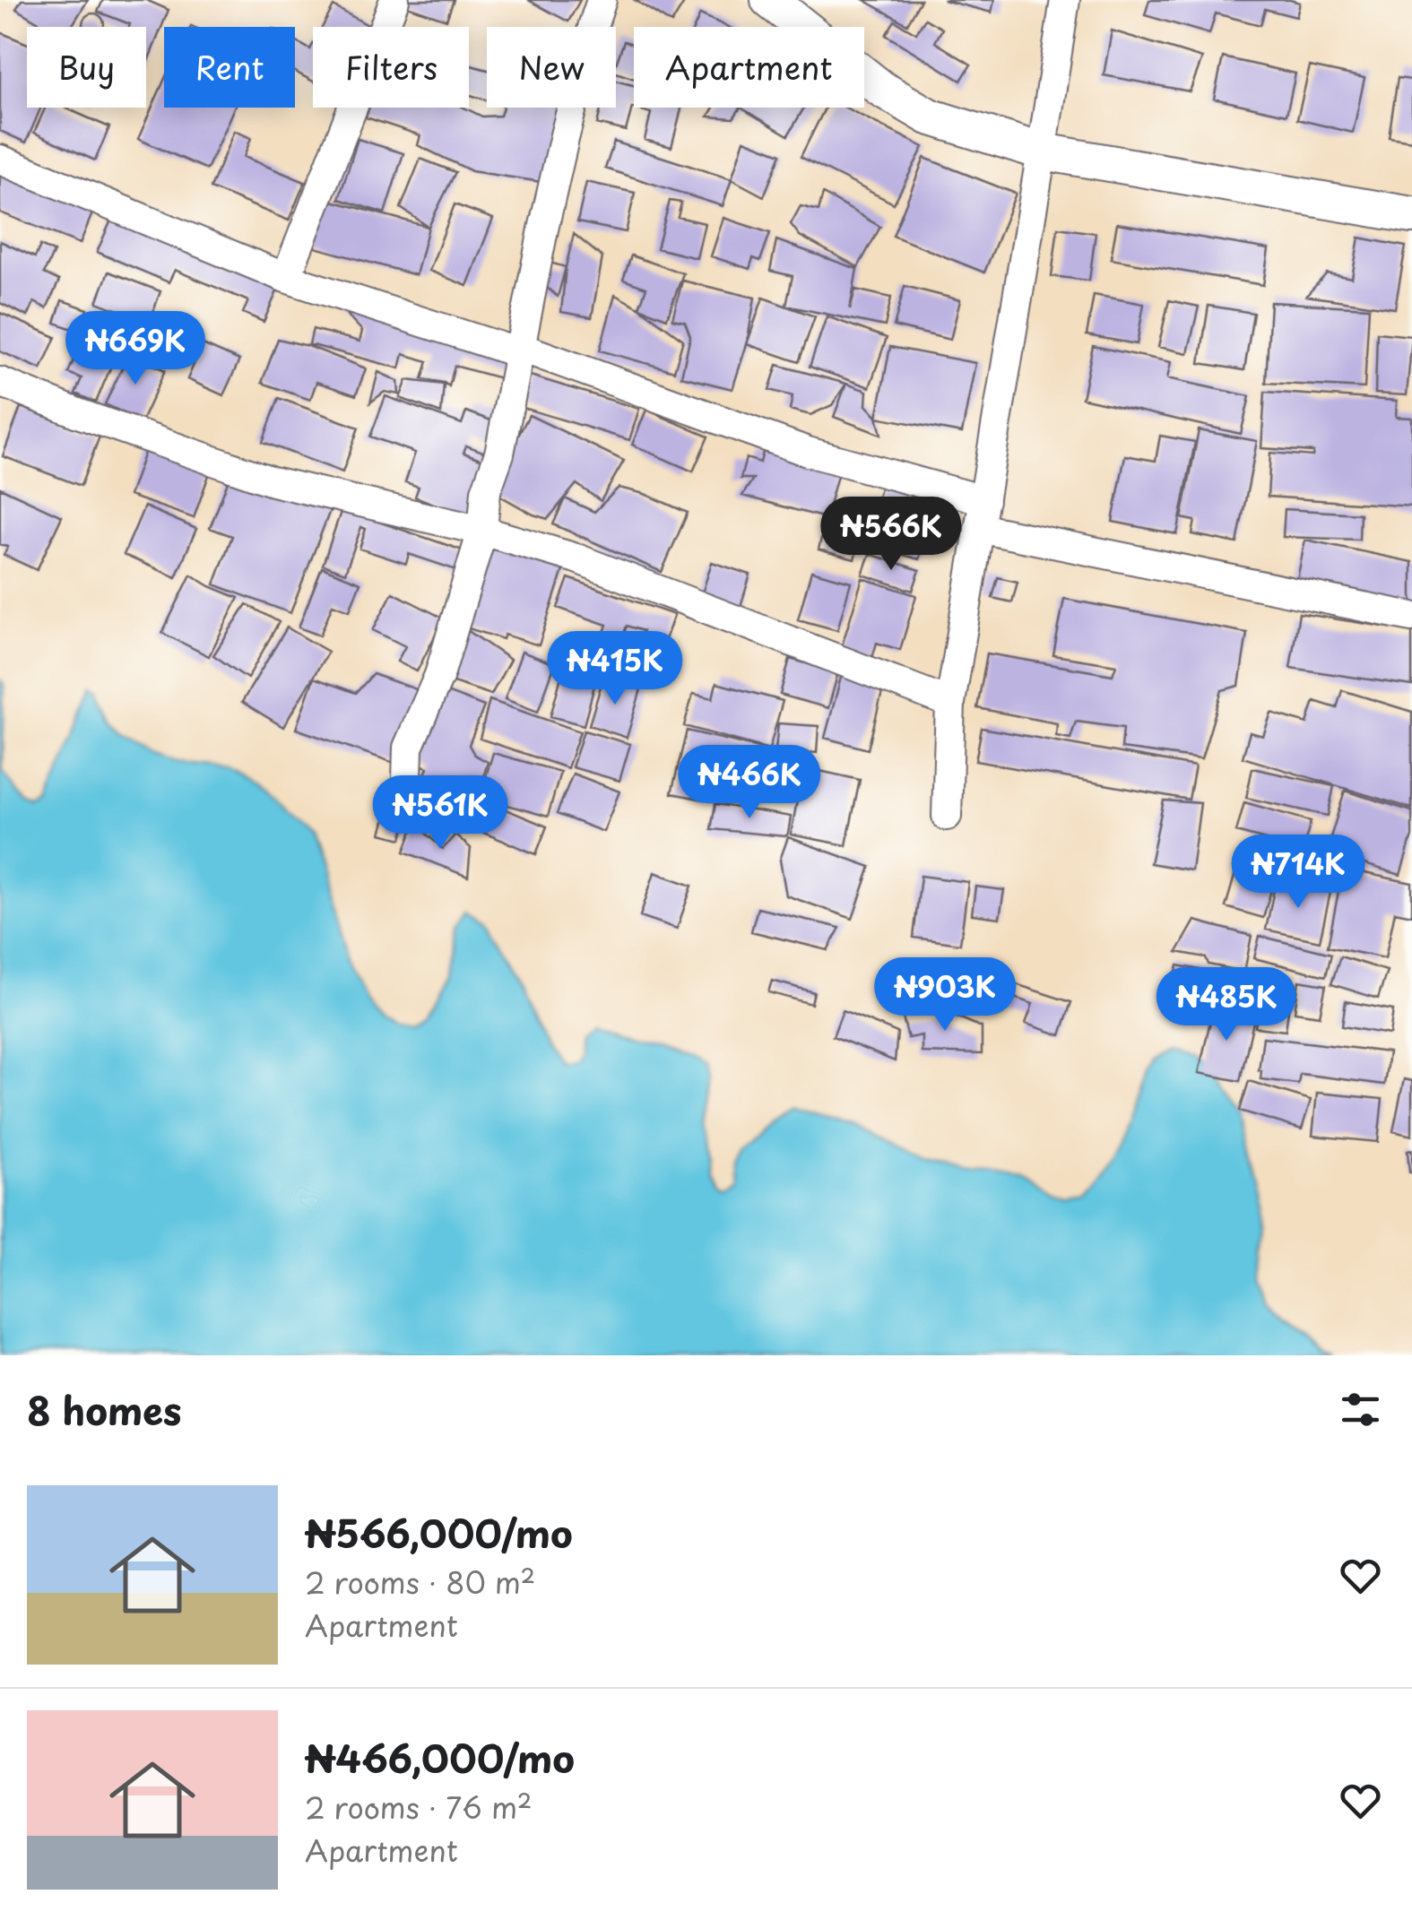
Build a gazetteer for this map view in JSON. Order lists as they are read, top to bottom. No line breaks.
{"page":{"chip":["Buy","Rent","Filters","New","Apartment"],"price":["₦669K","₦566K","₦415K","₦466K","₦561K","₦714K","₦903K","₦485K"],"heading":"8 homes","list":[{"name":"₦566,000/mo","note":"2 rooms · 80 m² · Apartment"},{"name":"₦466,000/mo","note":"2 rooms · 76 m² · Apartment"}]}}
